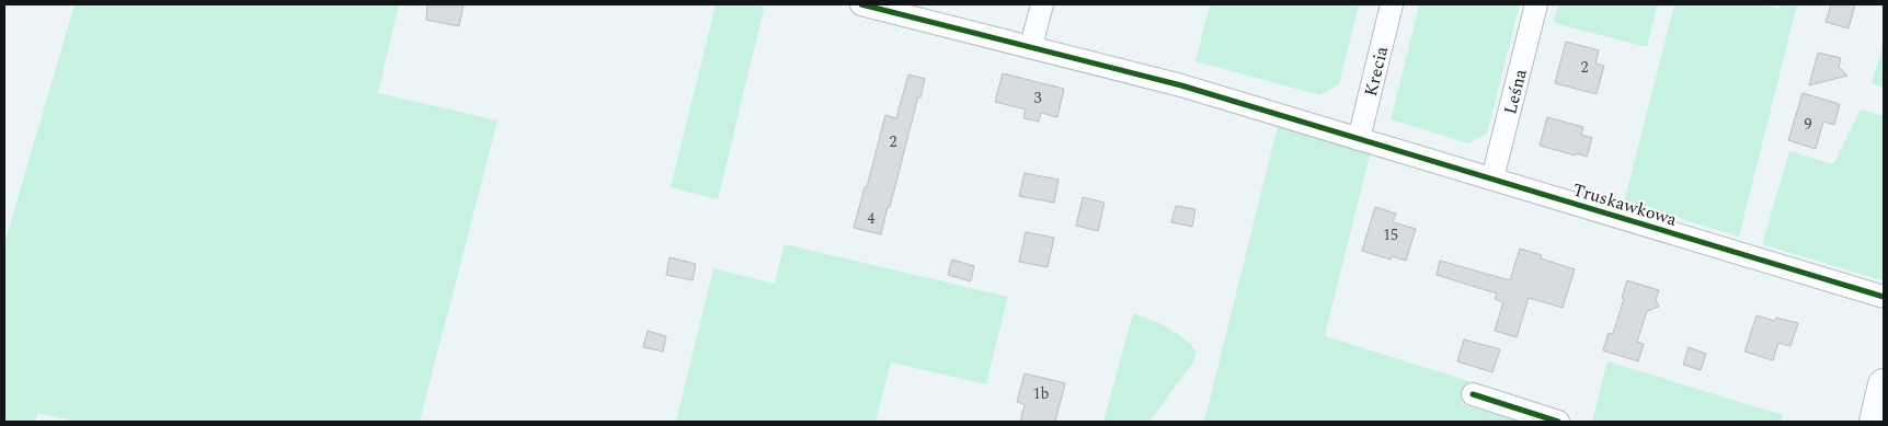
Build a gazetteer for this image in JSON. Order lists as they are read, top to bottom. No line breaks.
{"streets":{"street":["Krecia","Leśna","Truskawkowa"]},"crossings":[["Krecia","Truskawkowa"],["Leśna","Truskawkowa"]],"house_numbers":["2","3","9","2","4","15","1b"]}
